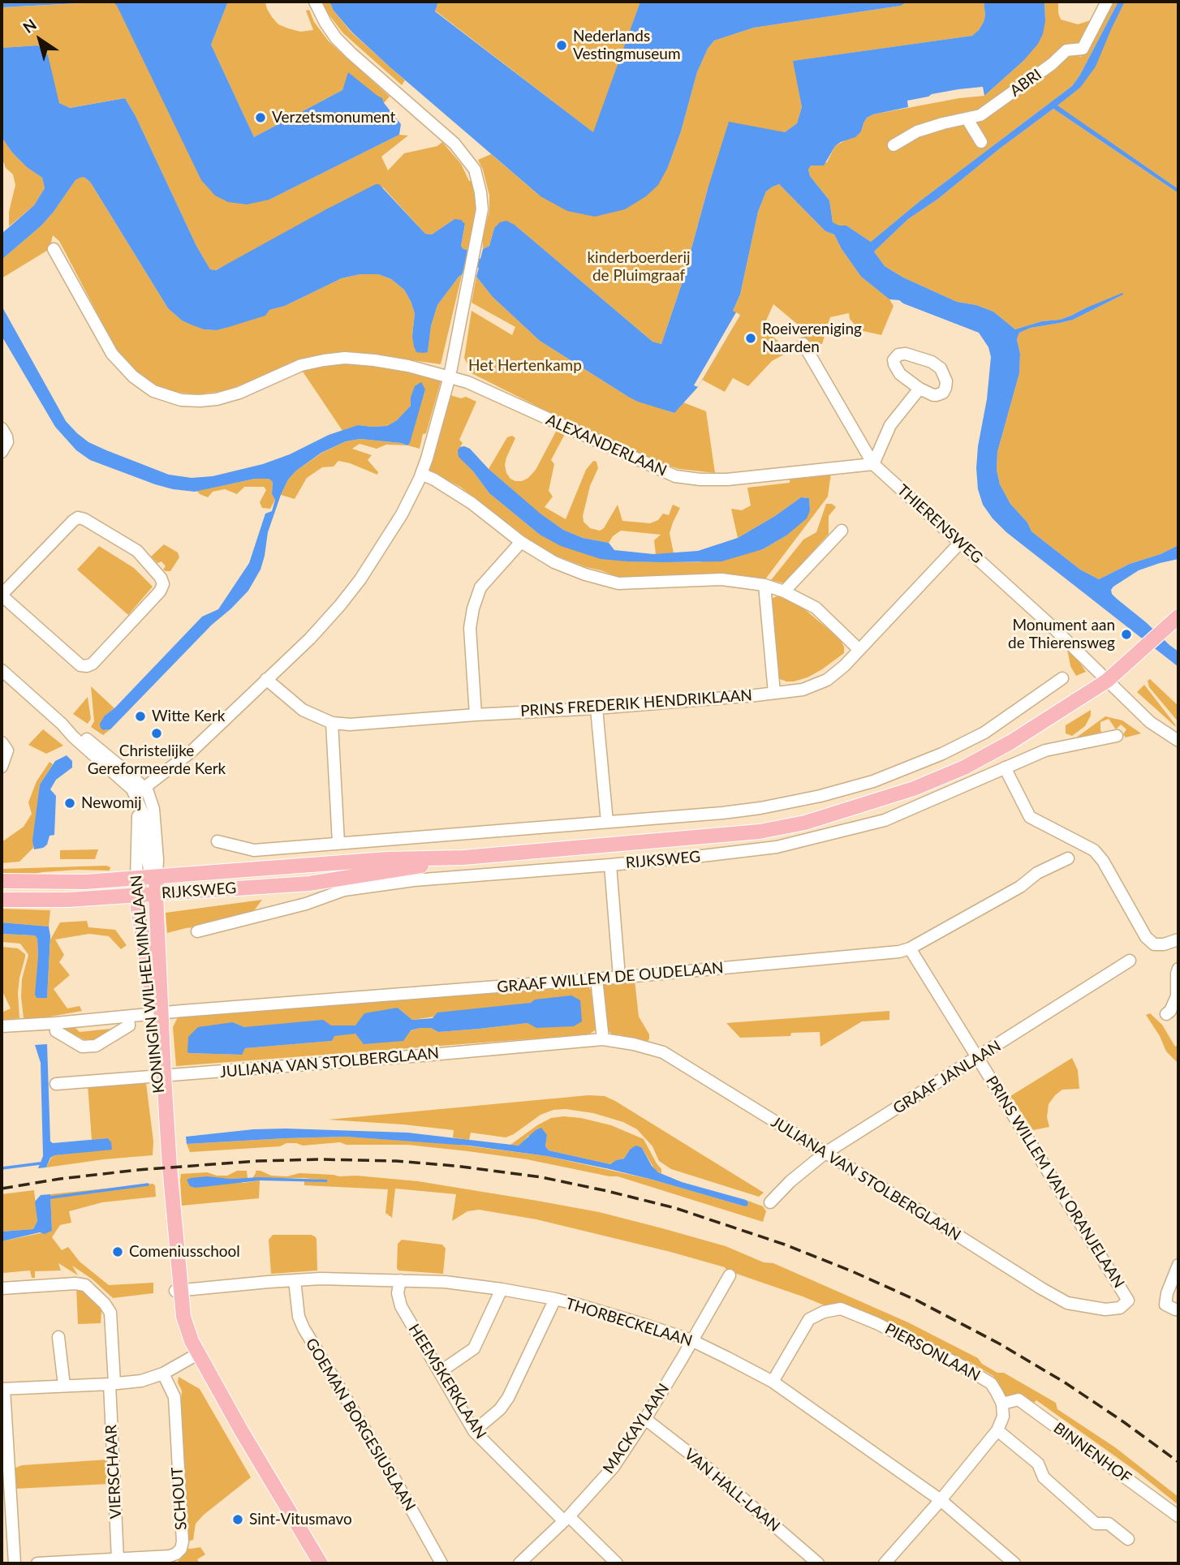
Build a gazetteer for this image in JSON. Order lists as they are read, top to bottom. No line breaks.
{"streets":{"main road":["RIJKSWEG","KONINGIN WILHELMINALAAN"],"street":["ABRI","ALEXANDERLAAN","THIERENSWEG","PRINS FREDERIK HENDRIKLAAN","GRAAF WILLEM DE OUDELAAN","JULIANA VAN STOLBERGLAAN","GRAAF JANLAAN","PRINS WILLEM VAN ORANJELAAN","THORBECKELAAN","PIERSONLAAN","HEEMSKERKLAAN","GOEMAN BORGESIUSLAAN","MACKAYLAAN","BINNENHOF","VIERSCHAAR","VAN HALL-LAAN","SCHOUT"]},"crossings":[["ALEXANDERLAAN","THIERENSWEG"],["THIERENSWEG","PRINS FREDERIK HENDRIKLAAN"],["THIERENSWEG","RIJKSWEG"],["RIJKSWEG","KONINGIN WILHELMINALAAN"],["GRAAF WILLEM DE OUDELAAN","KONINGIN WILHELMINALAAN"],["GRAAF WILLEM DE OUDELAAN","PRINS WILLEM VAN ORANJELAAN"],["KONINGIN WILHELMINALAAN","JULIANA VAN STOLBERGLAAN"],["KONINGIN WILHELMINALAAN","THORBECKELAAN"],["JULIANA VAN STOLBERGLAAN","GRAAF JANLAAN"],["JULIANA VAN STOLBERGLAAN","PRINS WILLEM VAN ORANJELAAN"],["GRAAF JANLAAN","PRINS WILLEM VAN ORANJELAAN"],["THORBECKELAAN","PIERSONLAAN"],["THORBECKELAAN","HEEMSKERKLAAN"],["THORBECKELAAN","GOEMAN BORGESIUSLAAN"],["THORBECKELAAN","MACKAYLAAN"],["PIERSONLAAN","BINNENHOF"],["HEEMSKERKLAAN","MACKAYLAAN"],["MACKAYLAAN","VAN HALL-LAAN"],["VIERSCHAAR","SCHOUT"]],"parks":["kinderboerderij de Pluimgraaf","Het Hertenkamp"],"places":["Nederlands Vestingmuseum","Verzetsmonument","Roeivereniging Naarden","Monument aan de Thierensweg","Witte Kerk","Christelijke Gereformeerde Kerk","Newomij","Comeniusschool","Sint-Vitusmavo"],"north":"top left"}
